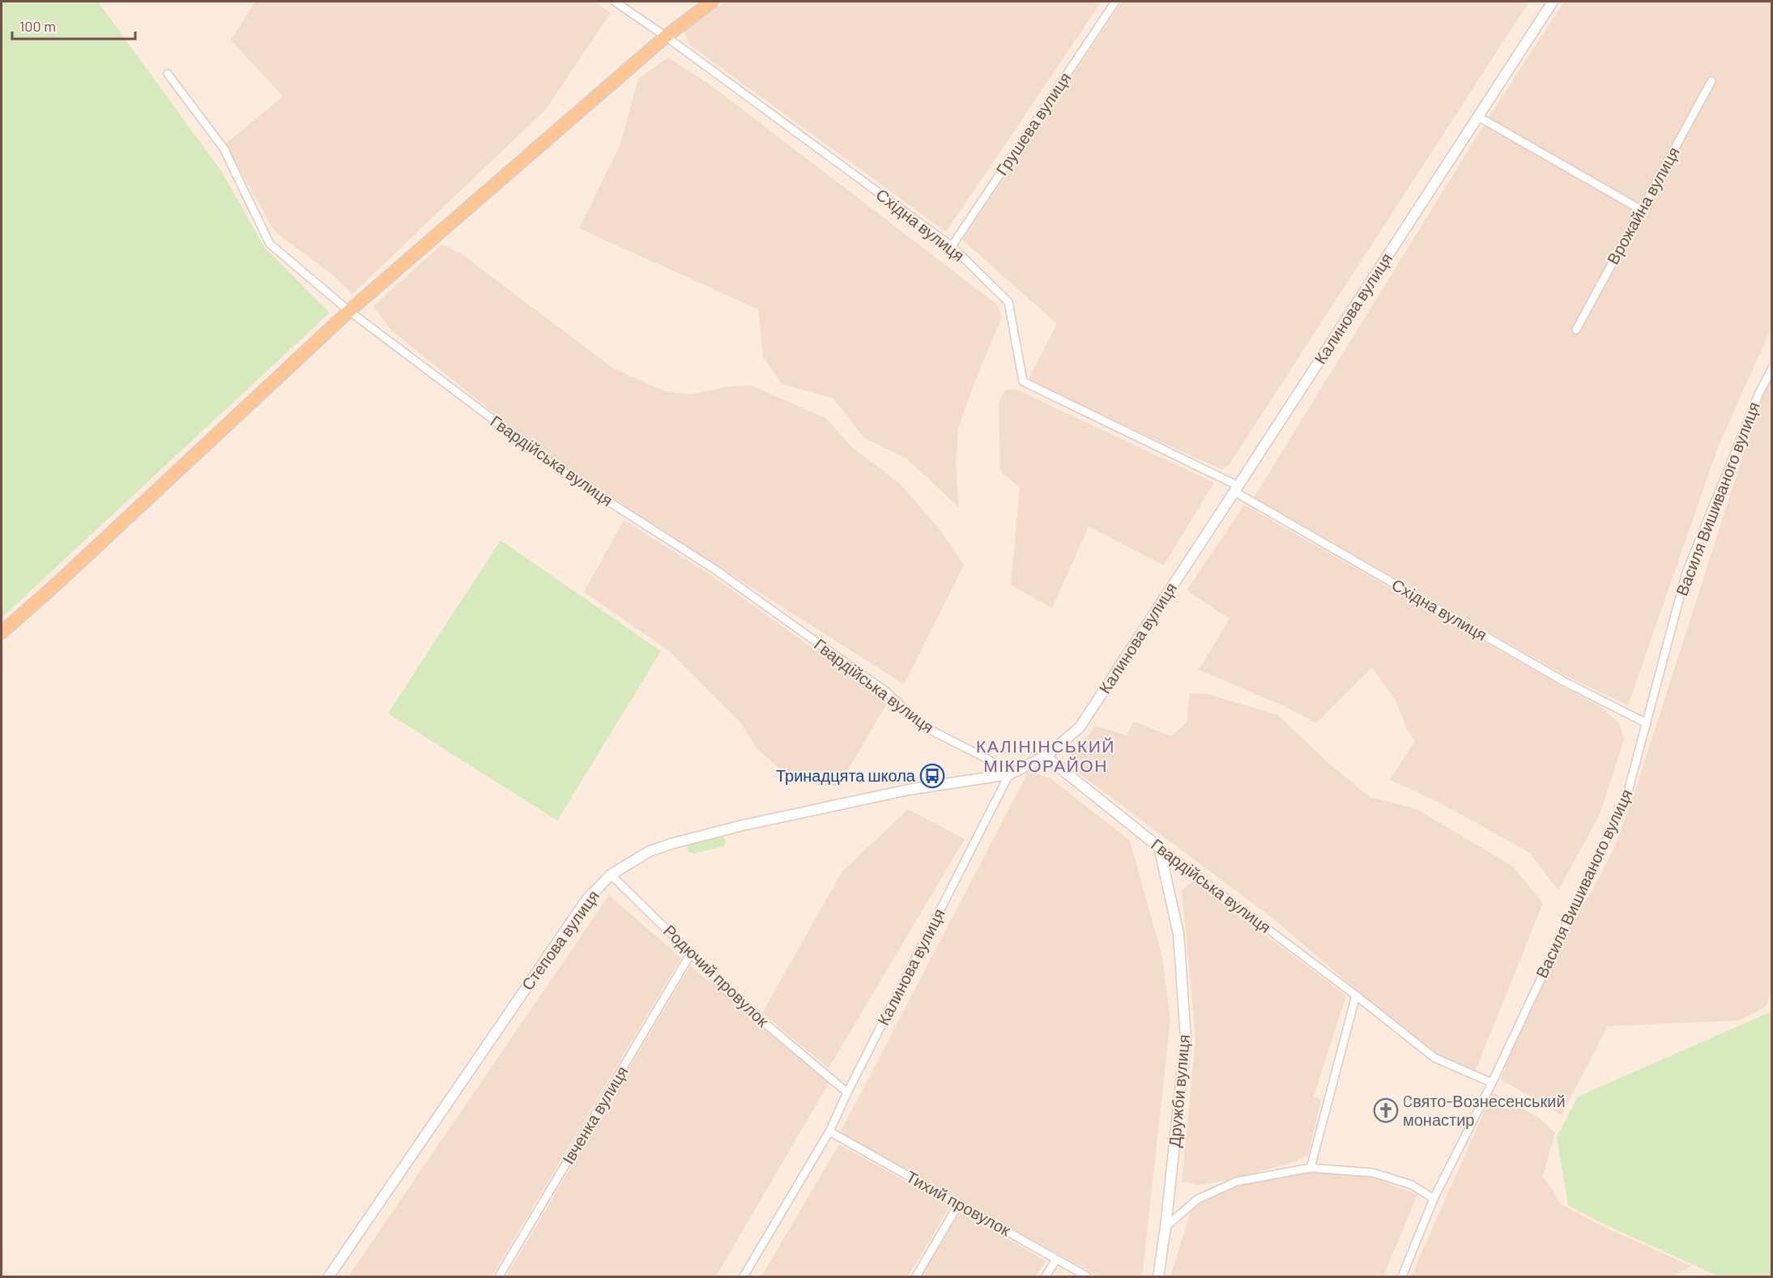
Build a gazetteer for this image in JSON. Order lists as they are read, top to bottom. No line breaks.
{"streets":{"street":["Грушева вулиця","Врожайна вулиця","Східна вулиця","Калинова вулиця","Гвардійська вулиця","Василя Вишиваного вулиця","Степова вулиця","Родючий провулок","Дружби вулиця","Івченка вулиця","Тихий провулок"]},"crossings":[["Грушева вулиця","Східна вулиця"],["Східна вулиця","Калинова вулиця"],["Східна вулиця","Василя Вишиваного вулиця"],["Калинова вулиця","Гвардійська вулиця"],["Калинова вулиця","Степова вулиця"],["Калинова вулиця","Родючий провулок"],["Калинова вулиця","Тихий провулок"],["Гвардійська вулиця","Василя Вишиваного вулиця"],["Гвардійська вулиця","Степова вулиця"],["Гвардійська вулиця","Дружби вулиця"],["Степова вулиця","Родючий провулок"],["Родючий провулок","Івченка вулиця"]],"districts":["КАЛІНІНСЬКИЙ МІКРОРАЙОН"],"places":{"bus stop":["Тринадцята школа"],"church":["Cвято-Вознесенський монастир"]},"scale_bar":"100 m"}
